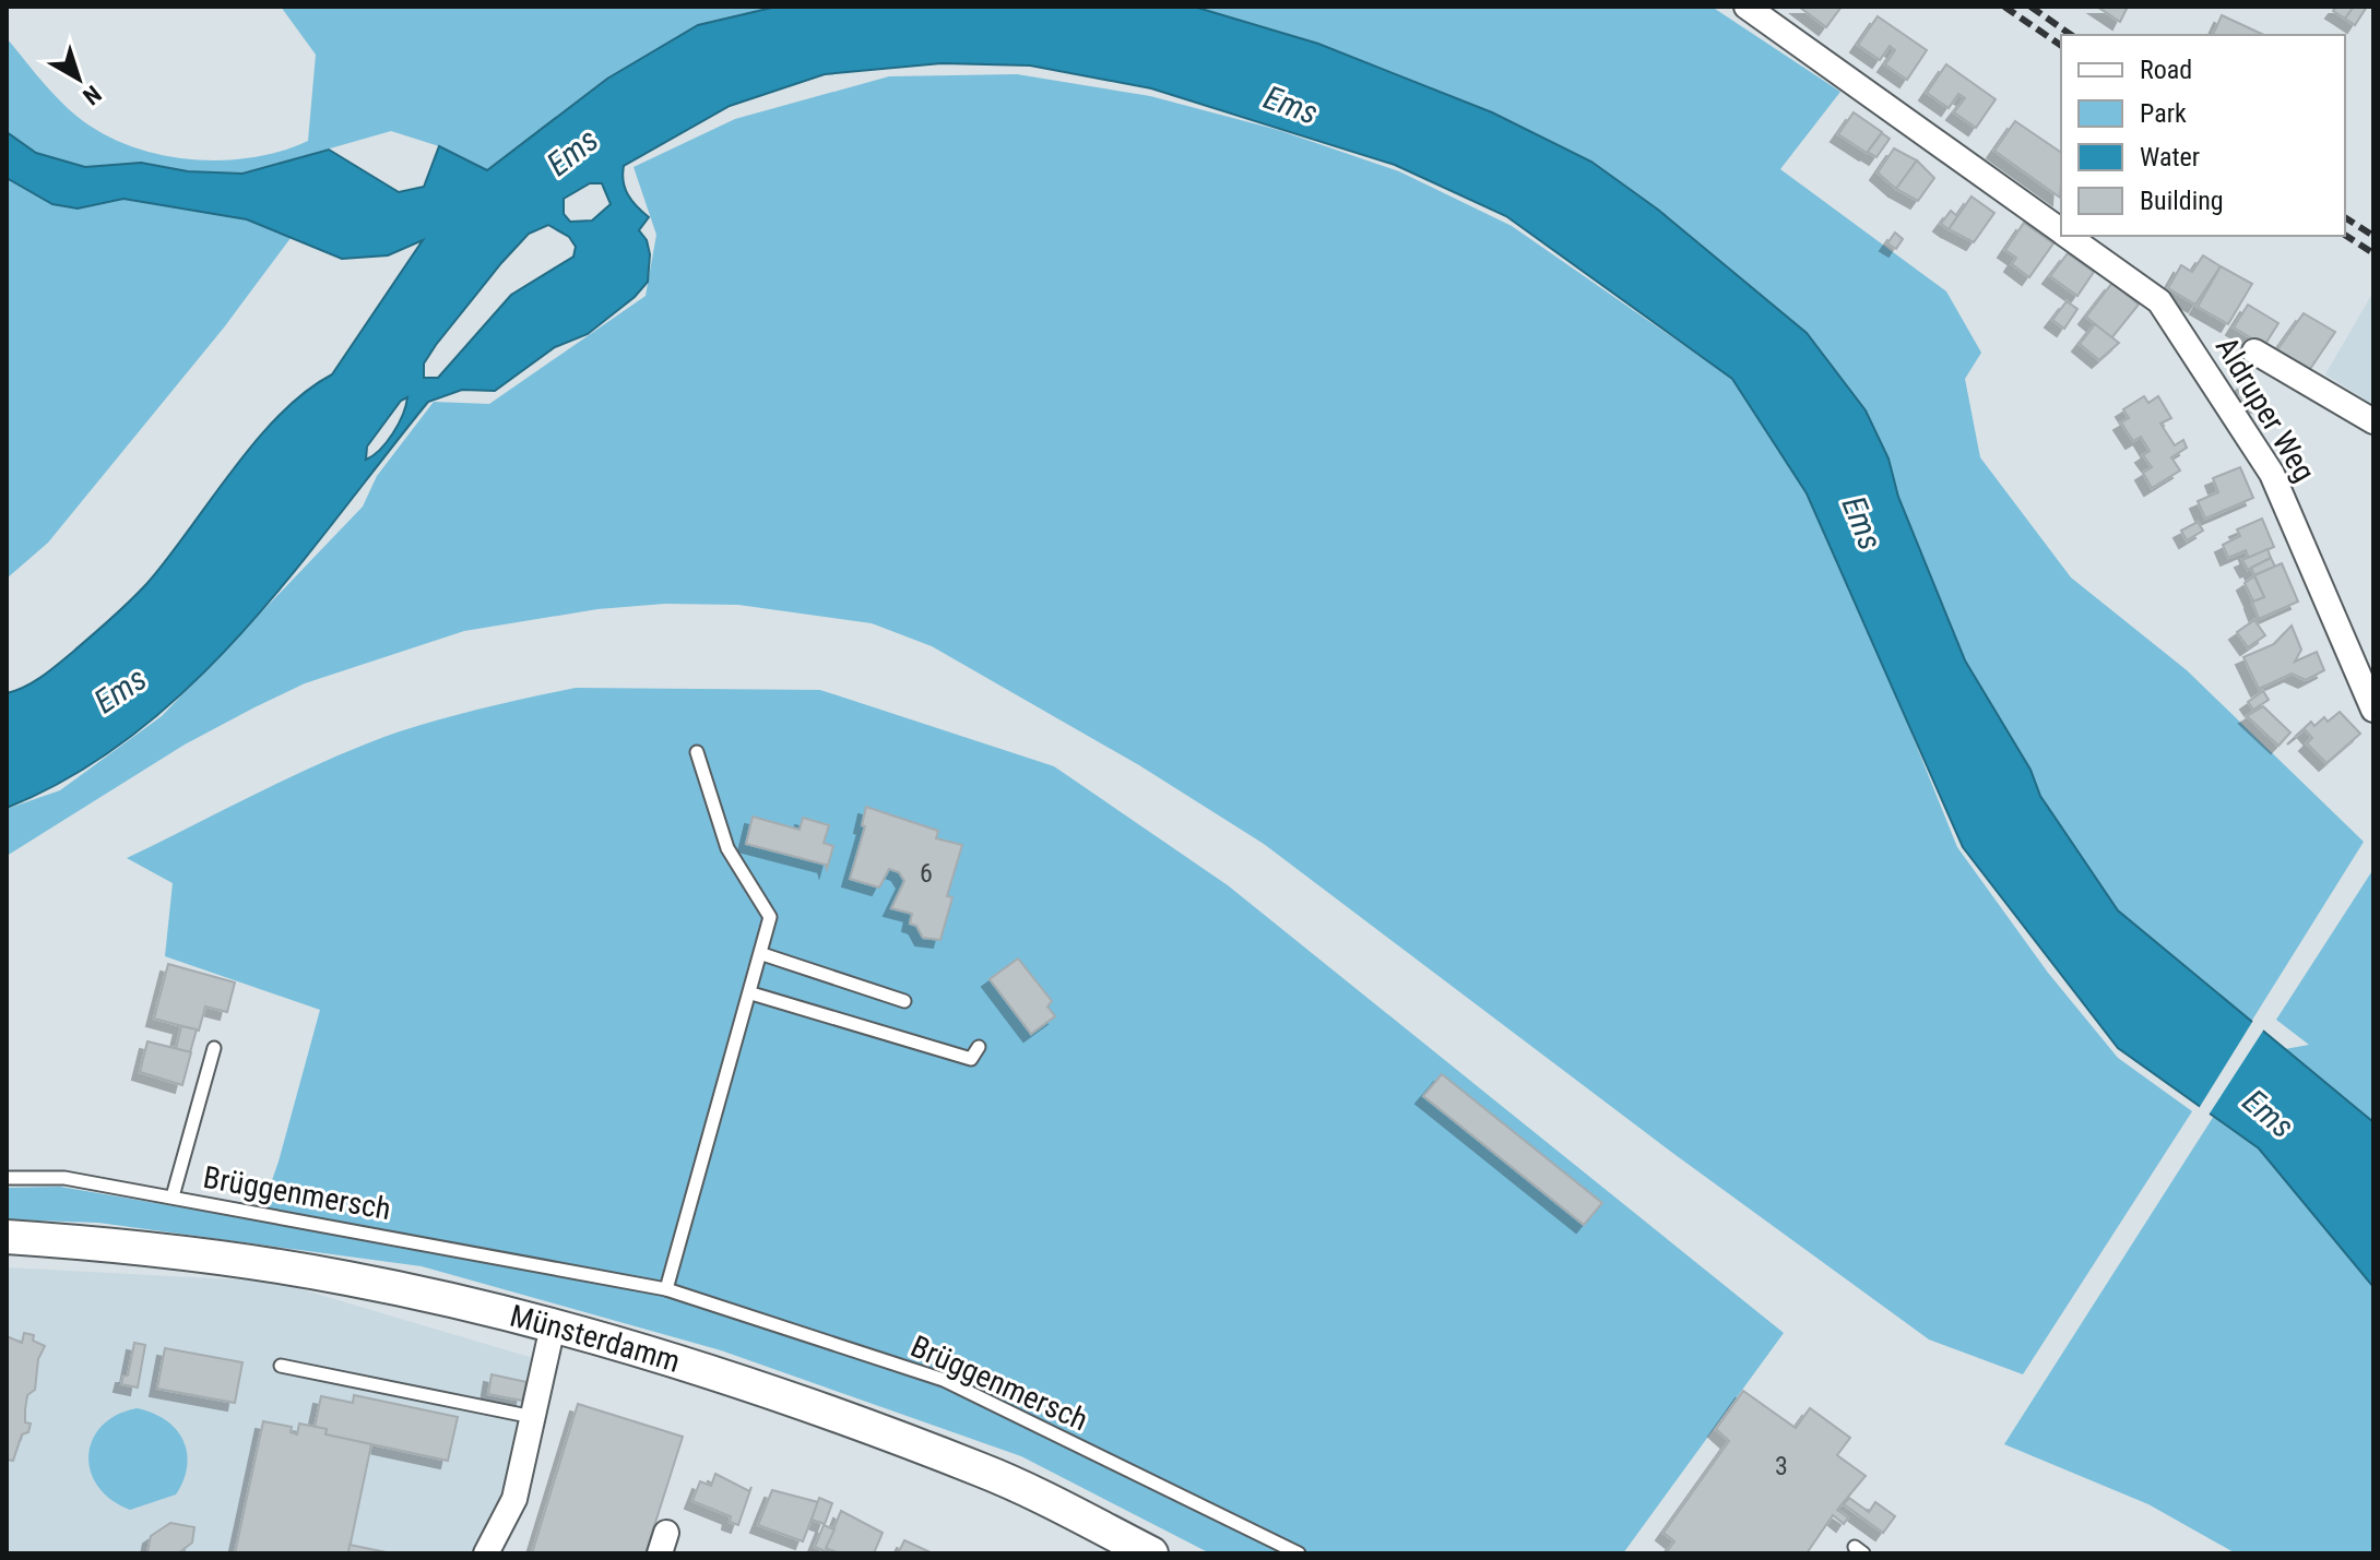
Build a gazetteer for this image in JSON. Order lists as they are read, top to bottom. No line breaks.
{"streets":{"main road":["Münsterdamm"],"street":["Aldruper Weg"],"lane":["Brüggenmersch"]},"water":["Ems"],"house_numbers":["6","3"],"legend":["Road","Park","Water","Building"],"north":"bottom right"}
